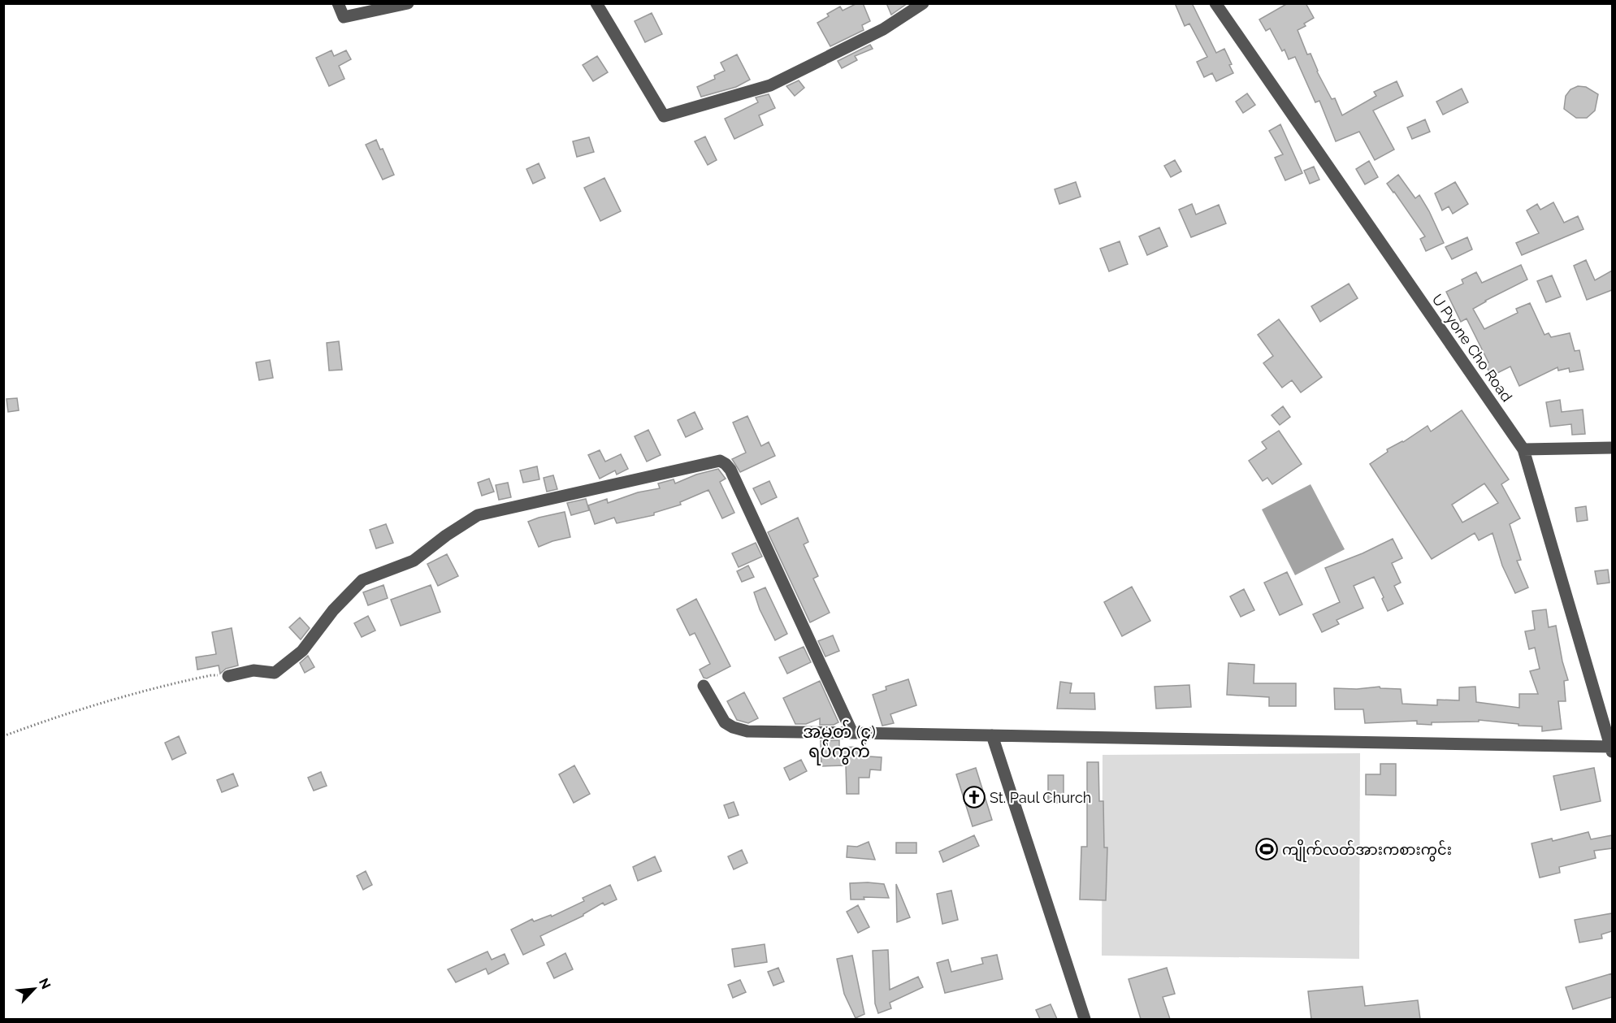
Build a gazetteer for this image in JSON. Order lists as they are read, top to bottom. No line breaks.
{"streets":{"street":["U Pyone Cho Road"]},"districts":["အမှတ် (၄) ရပ်ကွက်"],"places":{"church":["St. Paul Church"],"sports":["ကျိုက်လတ်အားကစားကွင်း"]},"north":"top right"}
